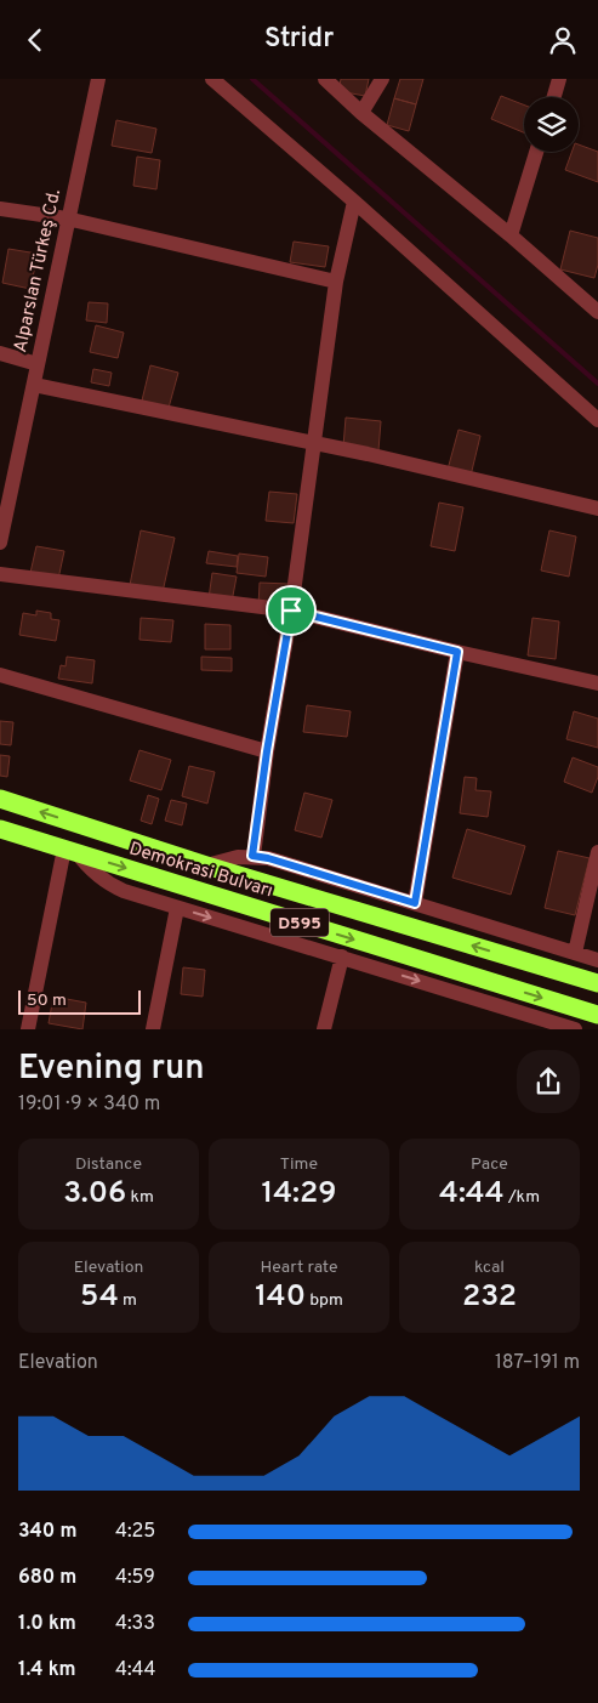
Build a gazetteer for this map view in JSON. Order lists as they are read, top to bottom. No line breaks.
{"streets":{"highway":["Demokrasi Bulvarı","D595"],"street":["Alparslan Türkeş Cd."]},"scale_bar":"50 m","page":{"header":"Stridr","scale":"50 m","heading":["Evening run","19:01 · 9 × 340 m"],"stats":[["Distance","3.06 km"],["Time","14:29"],["Pace","4:44 /km"],["Elevation","54 m"],["Heart rate","140 bpm"],["kcal","232"]],"chart":["Elevation","187–191 m"],"list":[{"name":"340 m","note":"4:25"},{"name":"680 m","note":"4:59"},{"name":"1.0 km","note":"4:33"},{"name":"1.4 km","note":"4:44"}]}}
